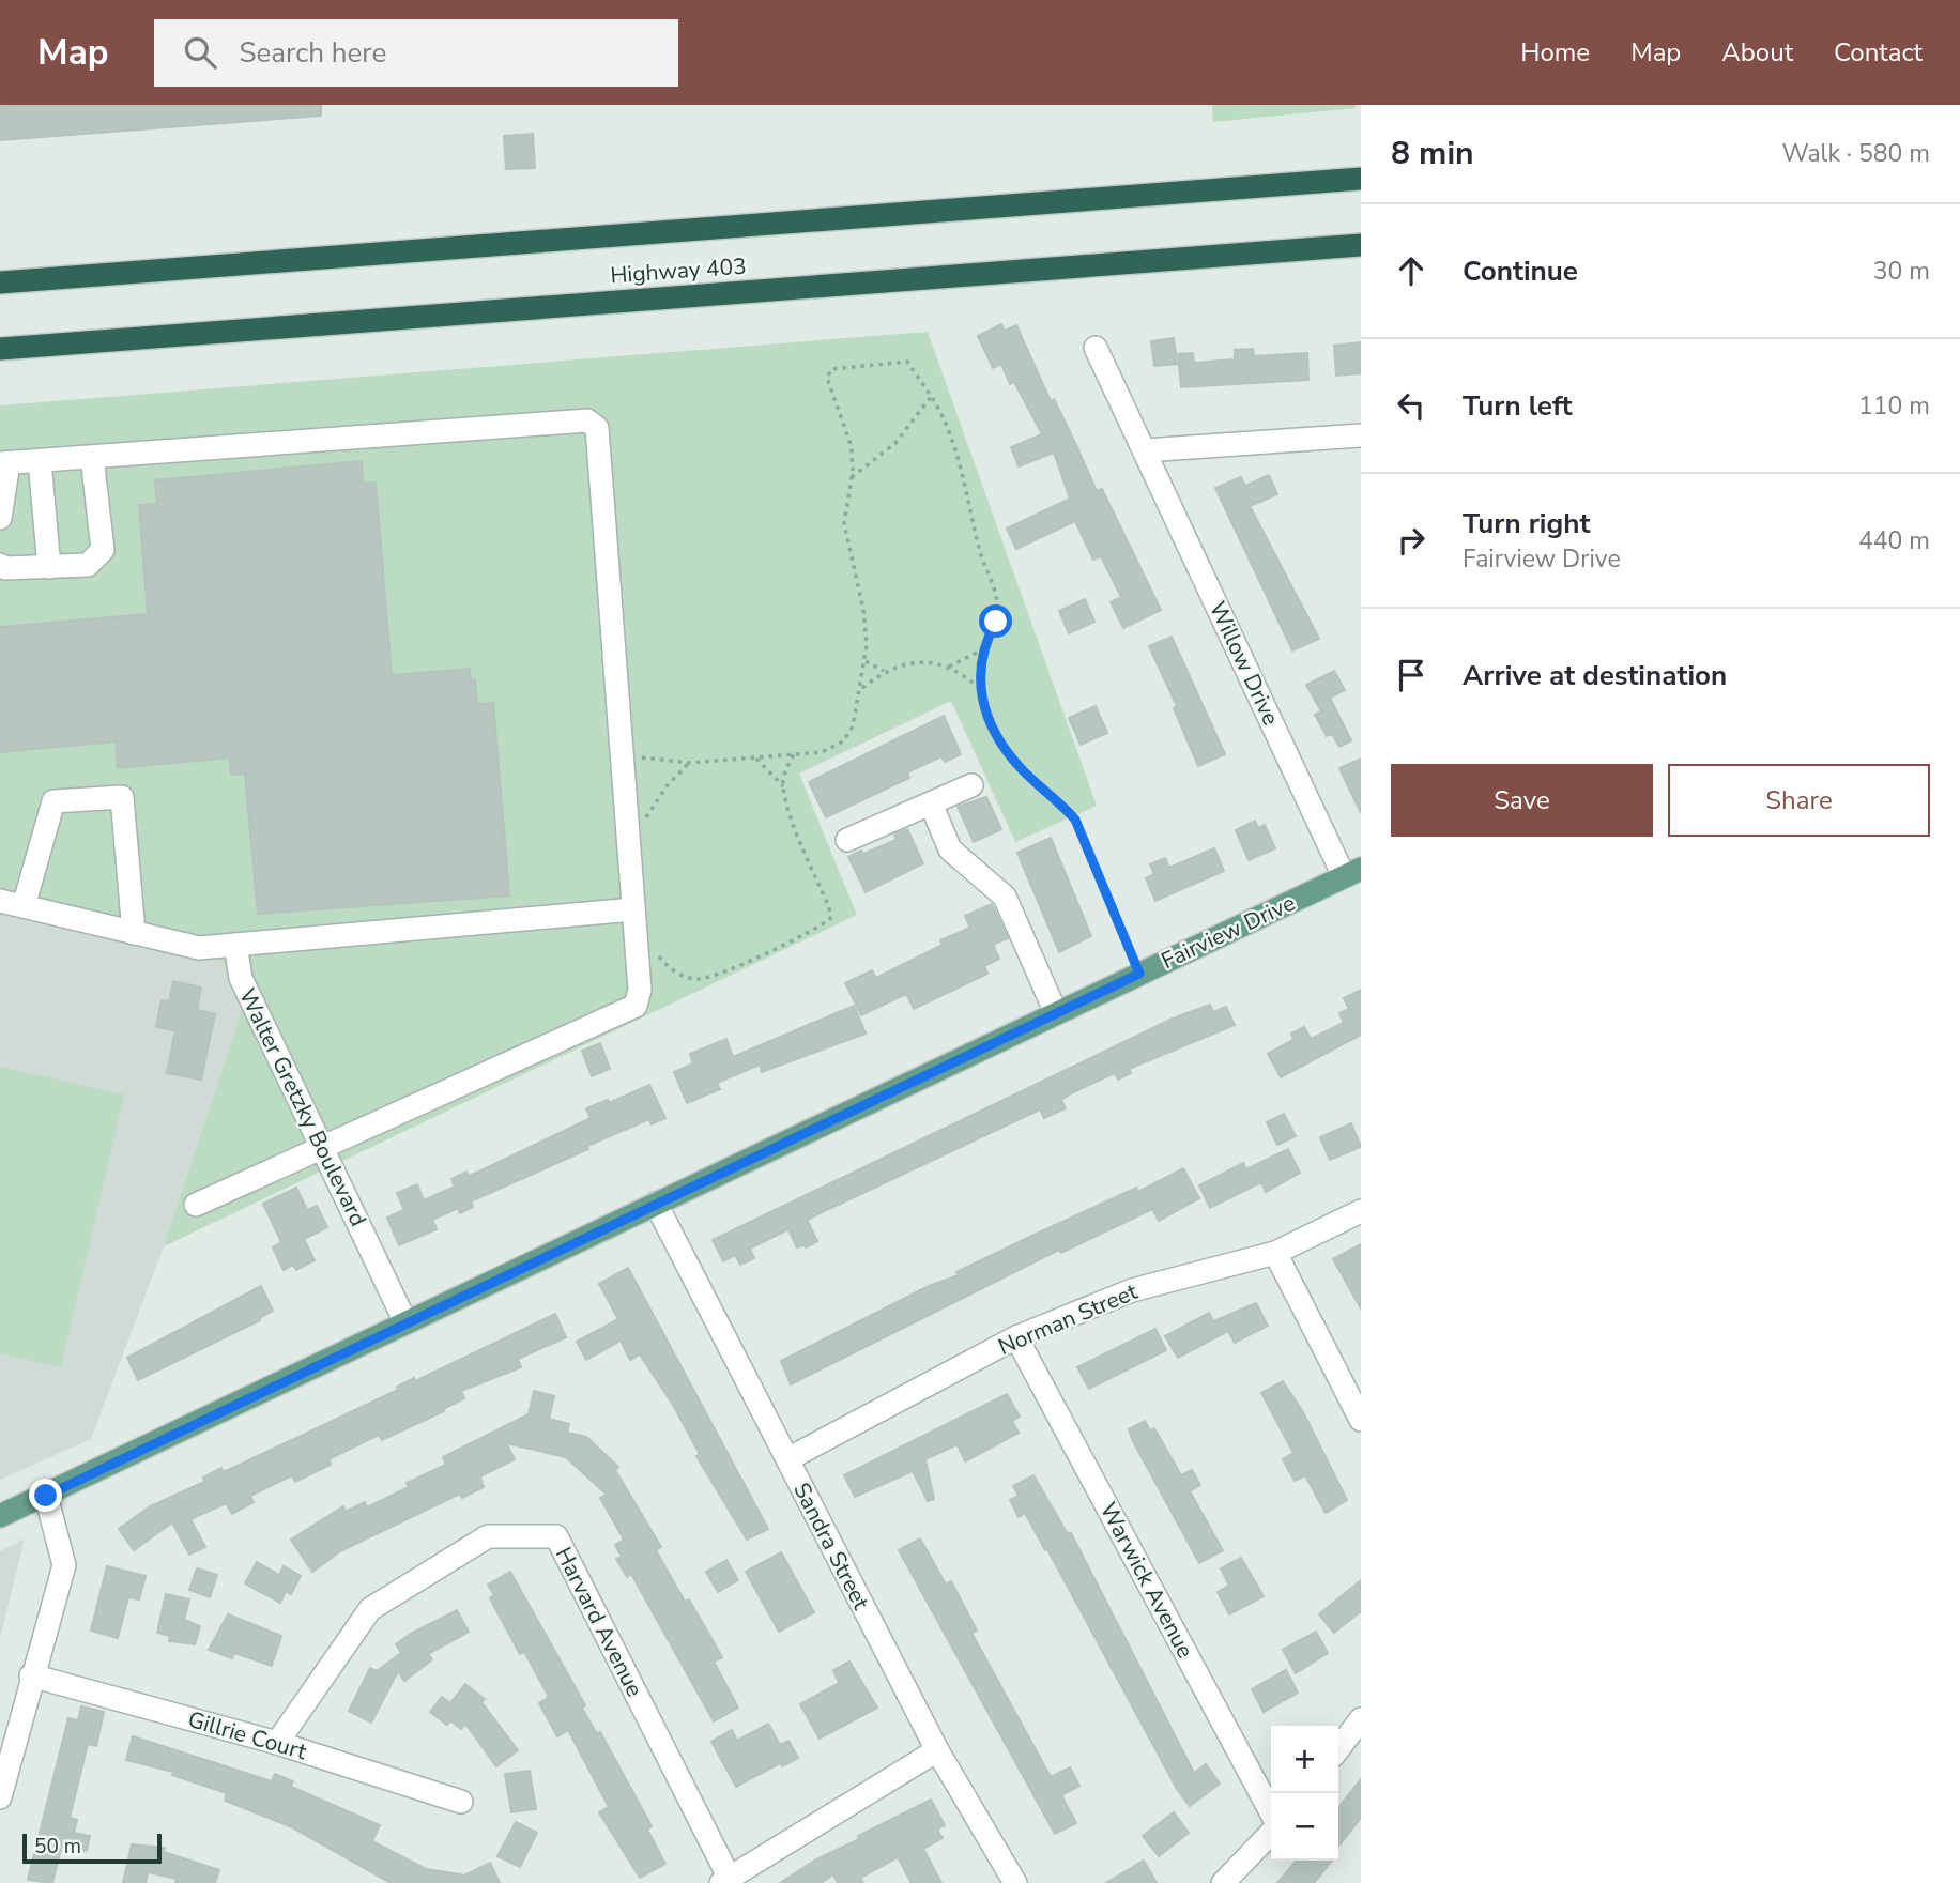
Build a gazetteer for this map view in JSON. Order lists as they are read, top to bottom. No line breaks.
{"streets":{"highway":["Highway 403"],"main road":["Fairview Drive"],"street":["Willow Drive","Walter Gretzky Boulevard","Norman Street","Sandra Street","Warwick Avenue","Harvard Avenue","Gillrie Court"]},"crossings":[["Willow Drive","Fairview Drive"],["Fairview Drive","Walter Gretzky Boulevard"],["Fairview Drive","Sandra Street"],["Norman Street","Sandra Street"],["Norman Street","Warwick Avenue"],["Harvard Avenue","Gillrie Court"]],"scale_bar":"50 m","page":{"header":"Map","search":"Search here","nav":["Home","Map","About","Contact"],"heading":["8 min","Walk · 580 m"],"list":[["Continue","30 m"],["Turn left","110 m"],["Turn right","Fairview Drive","440 m"],"Arrive at destination"],"buttons":["Save","Share"],"map_buttons":["+","−"],"scale":"50 m"}}
